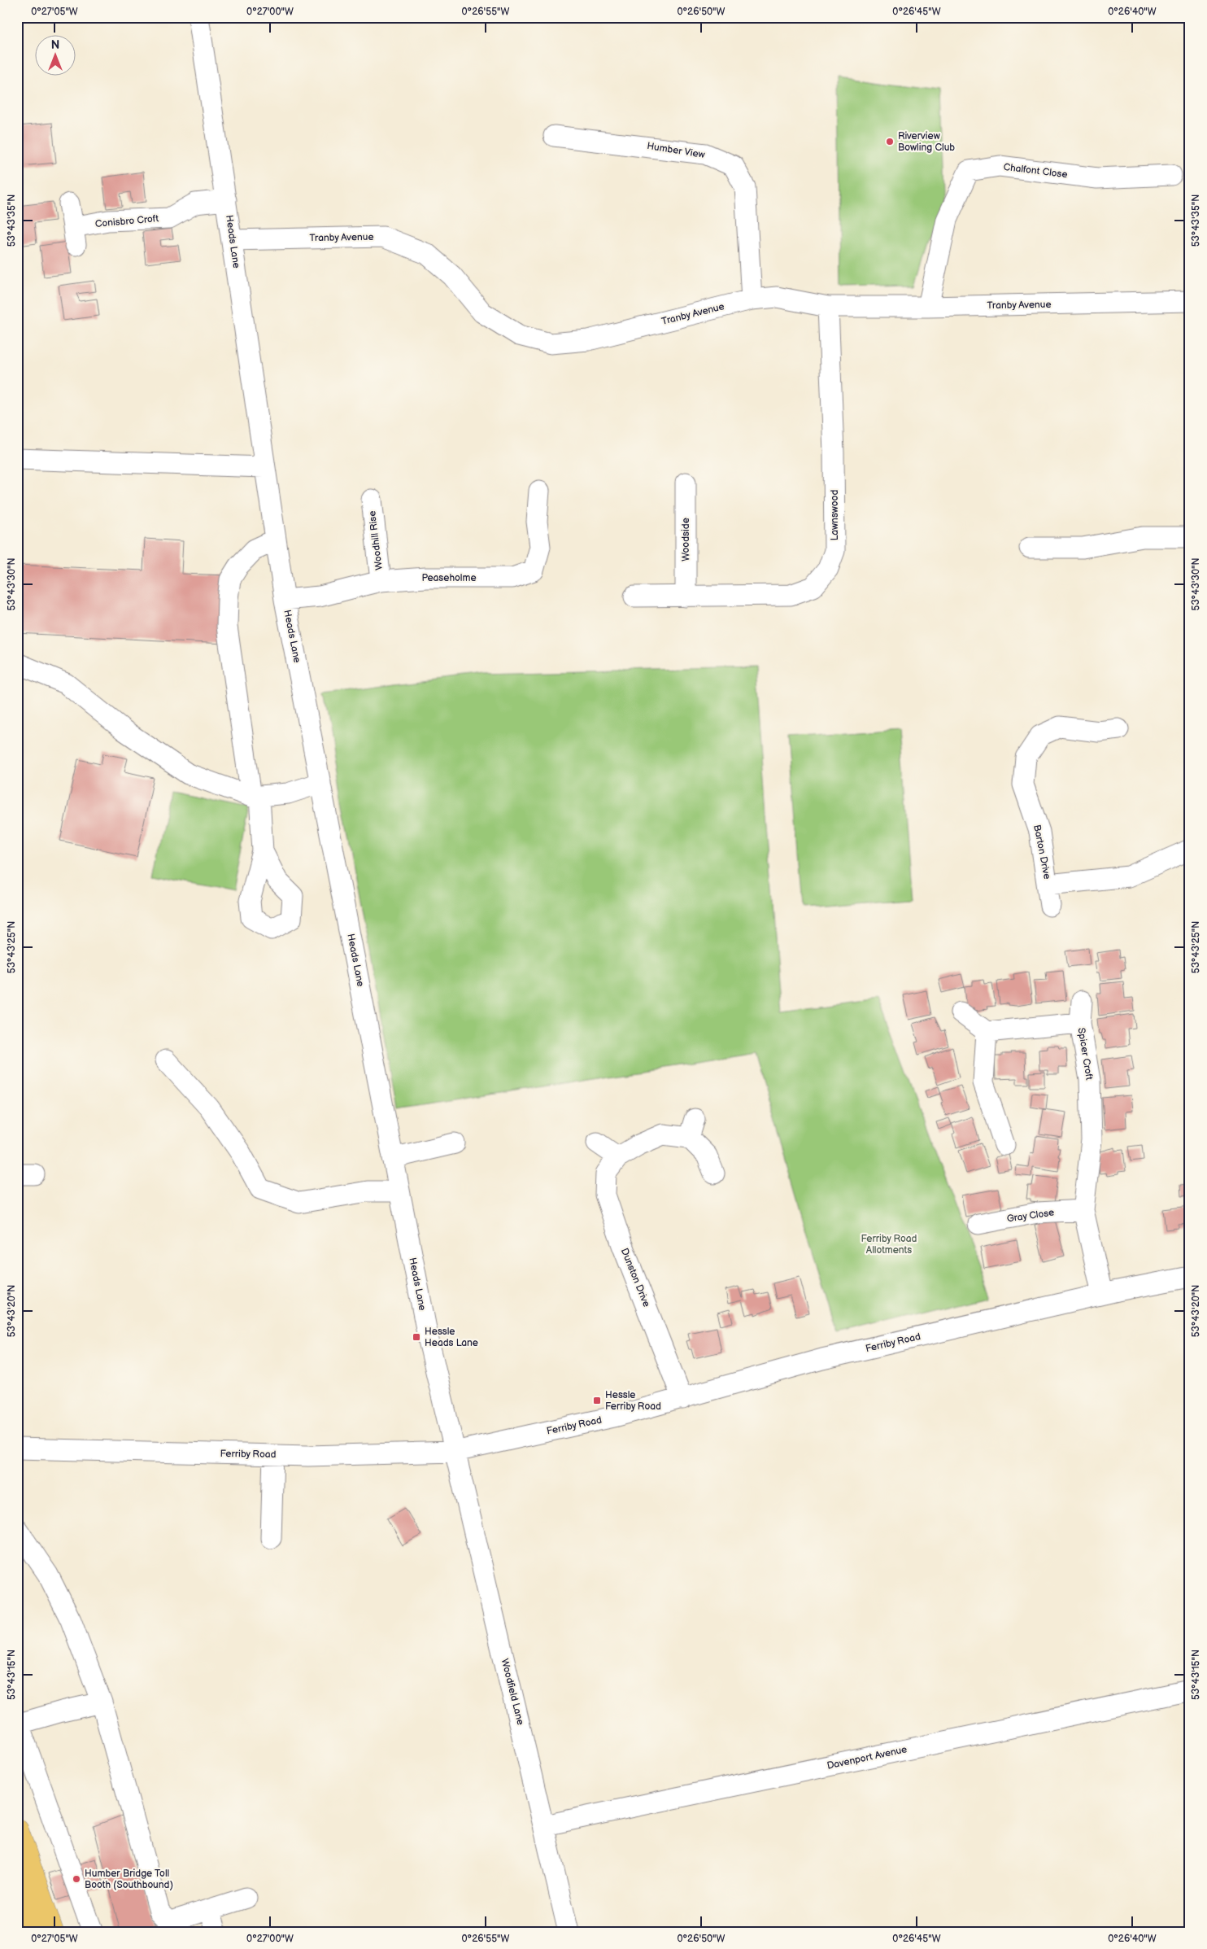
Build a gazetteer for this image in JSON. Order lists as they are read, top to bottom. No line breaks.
{"streets":{"street":["Humber View","Chalfont Close","Conisbro Croft","Tranby Avenue","Heads Lane","Lawnswood","Woodside","Woodhill Rise","Peaseholme","Barton Drive","Spicer Croft","Gray Close","Dunston Drive","Ferriby Road","Woodfield Lane","Davenport Avenue"]},"crossings":[["Humber View","Tranby Avenue"],["Chalfont Close","Tranby Avenue"],["Conisbro Croft","Heads Lane"],["Tranby Avenue","Heads Lane"],["Tranby Avenue","Lawnswood"],["Heads Lane","Peaseholme"],["Heads Lane","Ferriby Road"],["Heads Lane","Woodfield Lane"],["Lawnswood","Woodside"],["Woodhill Rise","Peaseholme"],["Spicer Croft","Gray Close"],["Spicer Croft","Ferriby Road"],["Dunston Drive","Ferriby Road"],["Ferriby Road","Woodfield Lane"],["Woodfield Lane","Davenport Avenue"]],"parks":["Ferriby Road Allotments"],"places":{"other":["Riverview Bowling Club","Humber Bridge Toll Booth (Southbound)"],"transit":["Hessle Heads Lane","Hessle Ferriby Road"]},"north":"top","coordinates":["0°27'05\"W","0°27'00\"W","0°26'55\"W","0°26'50\"W","0°26'45\"W","0°26'40\"W","53°43'35\"N","53°43'30\"N","53°43'25\"N","53°43'20\"N","53°43'15\"N"]}
